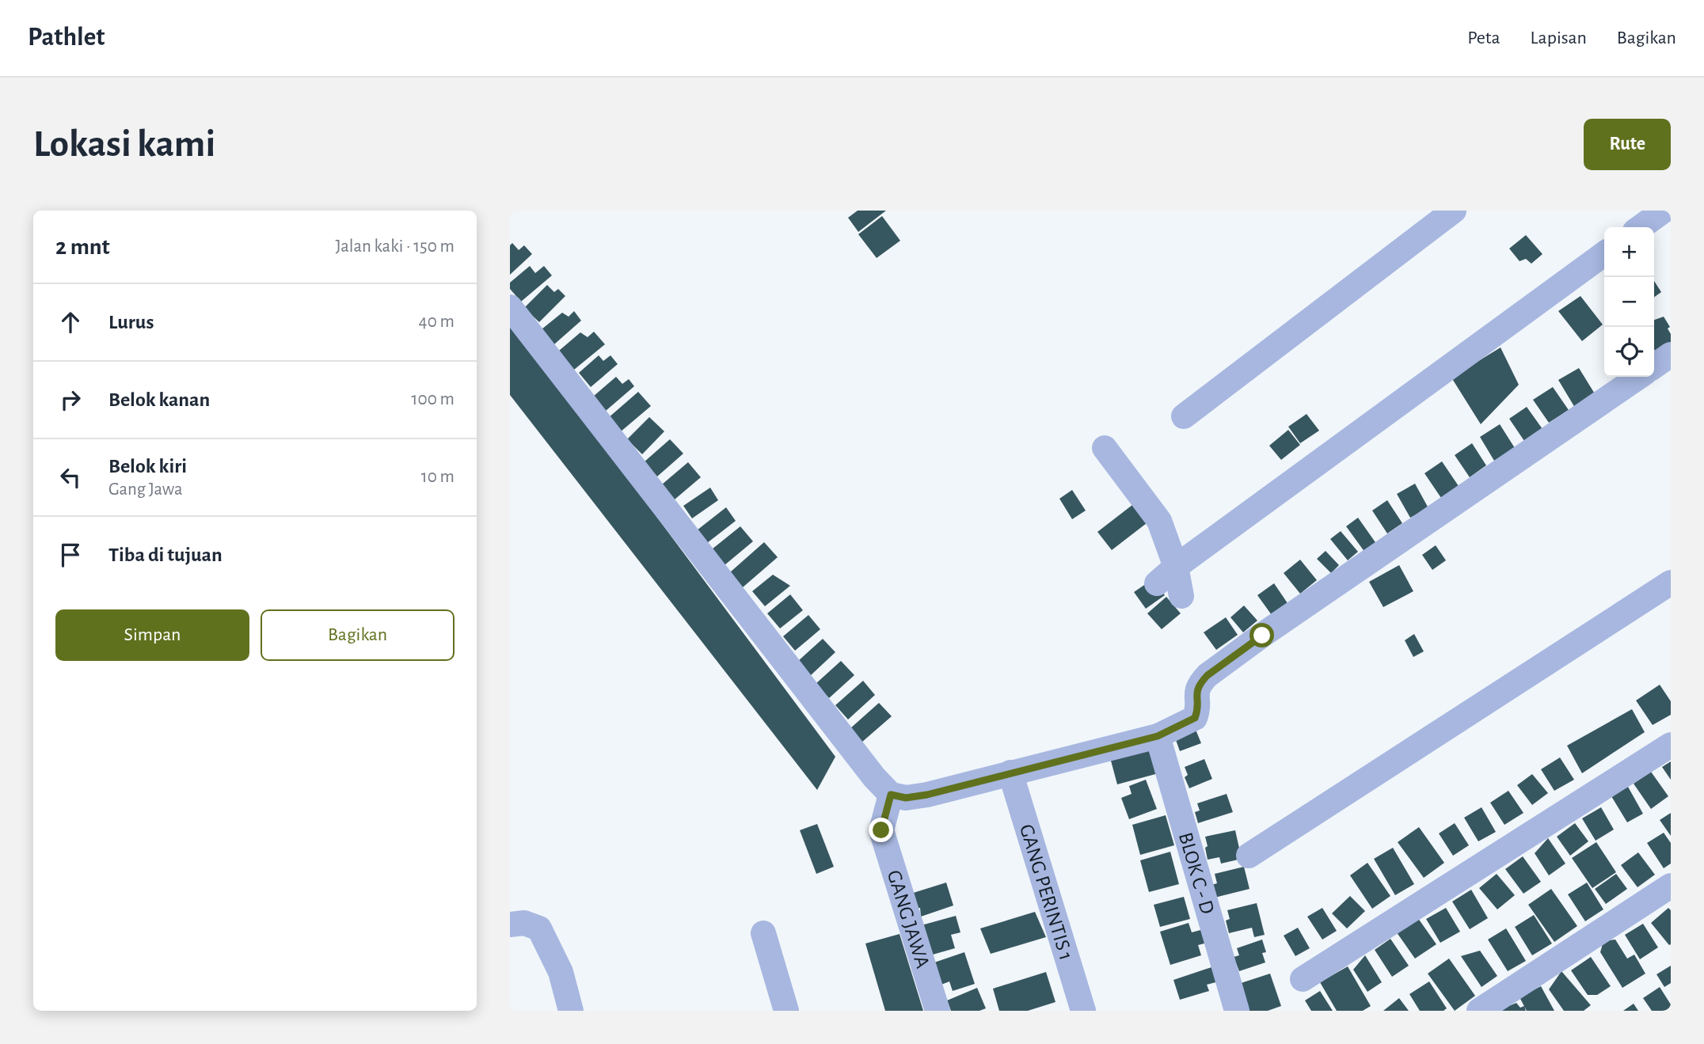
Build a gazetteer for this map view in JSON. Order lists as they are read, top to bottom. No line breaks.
{"streets":{"street":["BLOK C - D","GANG PERINTIS 1","GANG JAWA"]},"page":{"header":"Pathlet","nav":["Peta","Lapisan","Bagikan"],"buttons":["Rute",["Simpan","Bagikan"]],"title":"Lokasi kami","heading":["2 mnt","Jalan kaki · 150 m"],"map_buttons":["+","−"],"list":[["Lurus","40 m"],["Belok kanan","100 m"],["Belok kiri","Gang Jawa","10 m"],"Tiba di tujuan"]}}
